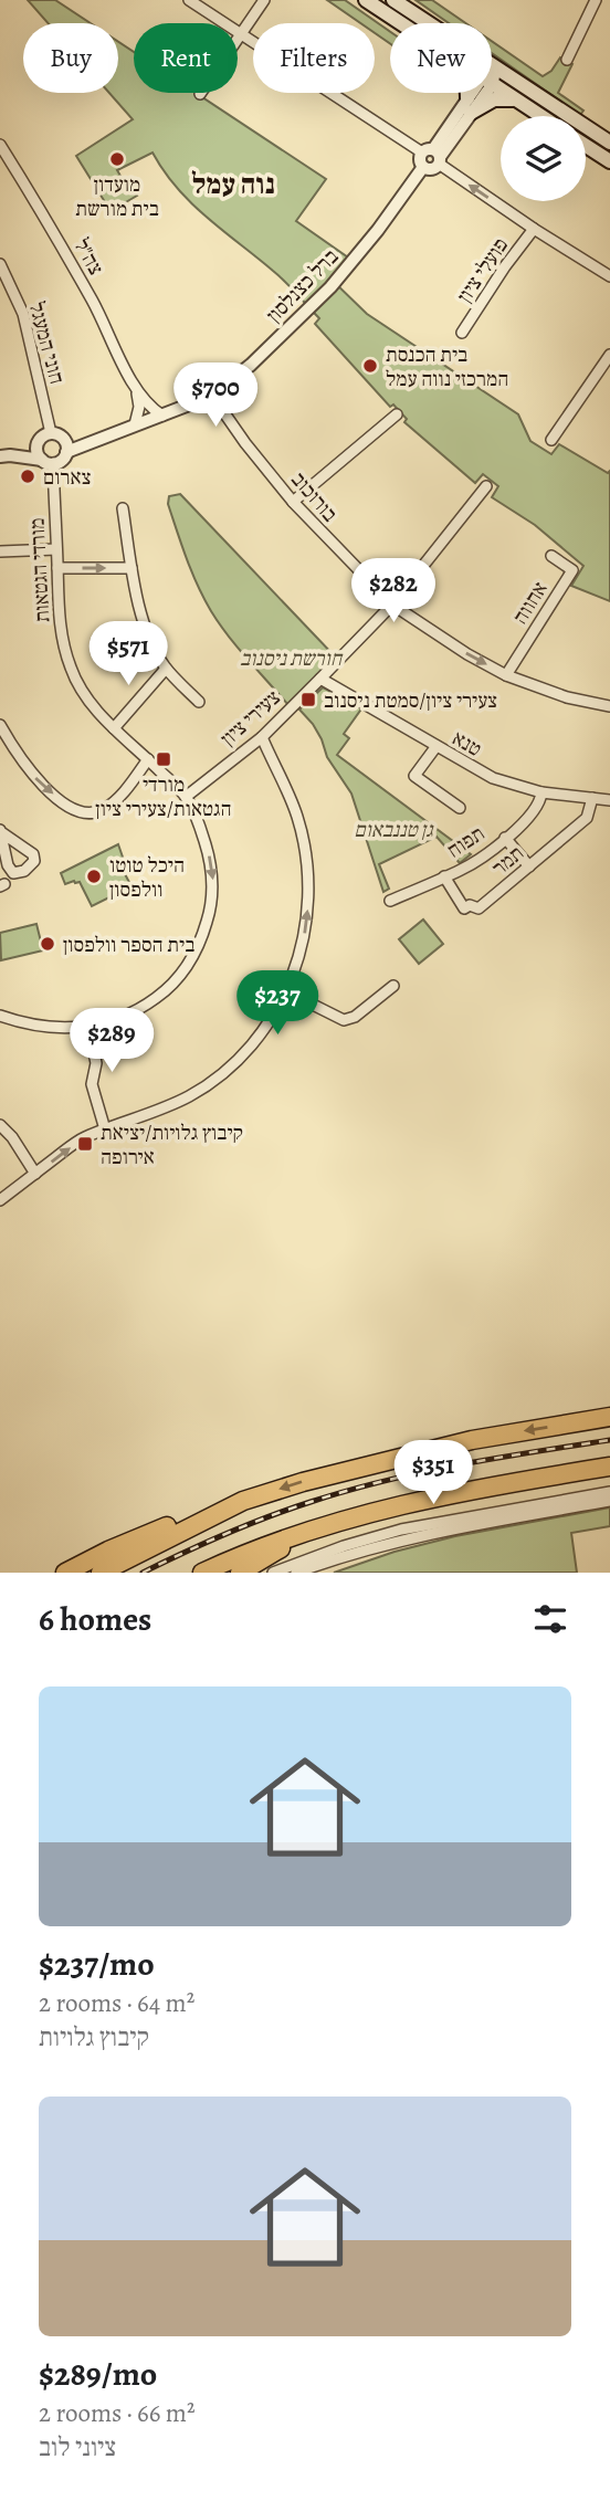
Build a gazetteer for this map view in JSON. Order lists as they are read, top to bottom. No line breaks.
{"streets":{"street":["צה\"ל","פועלי ציון","ברל כצנלסון","חוני המעגל","בורוכוב","מורדי הגטאות","אחווה","צעירי ציון","טנא","תפוח","תמר"]},"crossings":[["צה\"ל","ברל כצנלסון"],["ברל כצנלסון","חוני המעגל"],["ברל כצנלסון","בורוכוב"],["ברל כצנלסון","מורדי הגטאות"],["חוני המעגל","מורדי הגטאות"],["בורוכוב","אחווה"],["בורוכוב","צעירי ציון"],["מורדי הגטאות","צעירי ציון"],["צעירי ציון","טנא"],["טנא","תפוח"],["טנא","תמר"],["תפוח","תמר"]],"districts":["נוה עמל"],"parks":["חורשת ניסנוב","גן טננבאום"],"places":{"other":["מועדון בית מורשת","בית הכנסת המרכזי נווה עמל","צארום","היכל טוטו וולפסון","בית הספר וולפסון"],"transit":["צעירי ציון/סמטת ניסנוב","מורדי הגטאות/צעירי ציון","קיבוץ גלויות/יציאת אירופה"]},"page":{"chip":["Buy","Rent","Filters","New"],"price":["$700","$282","$571","$237","$289","$351"],"heading":"6 homes","list":[{"name":"$237/mo","note":"2 rooms · 64 m² · קיבוץ גלויות"},{"name":"$289/mo","note":"2 rooms · 66 m² · ציוני לוב"}]}}
